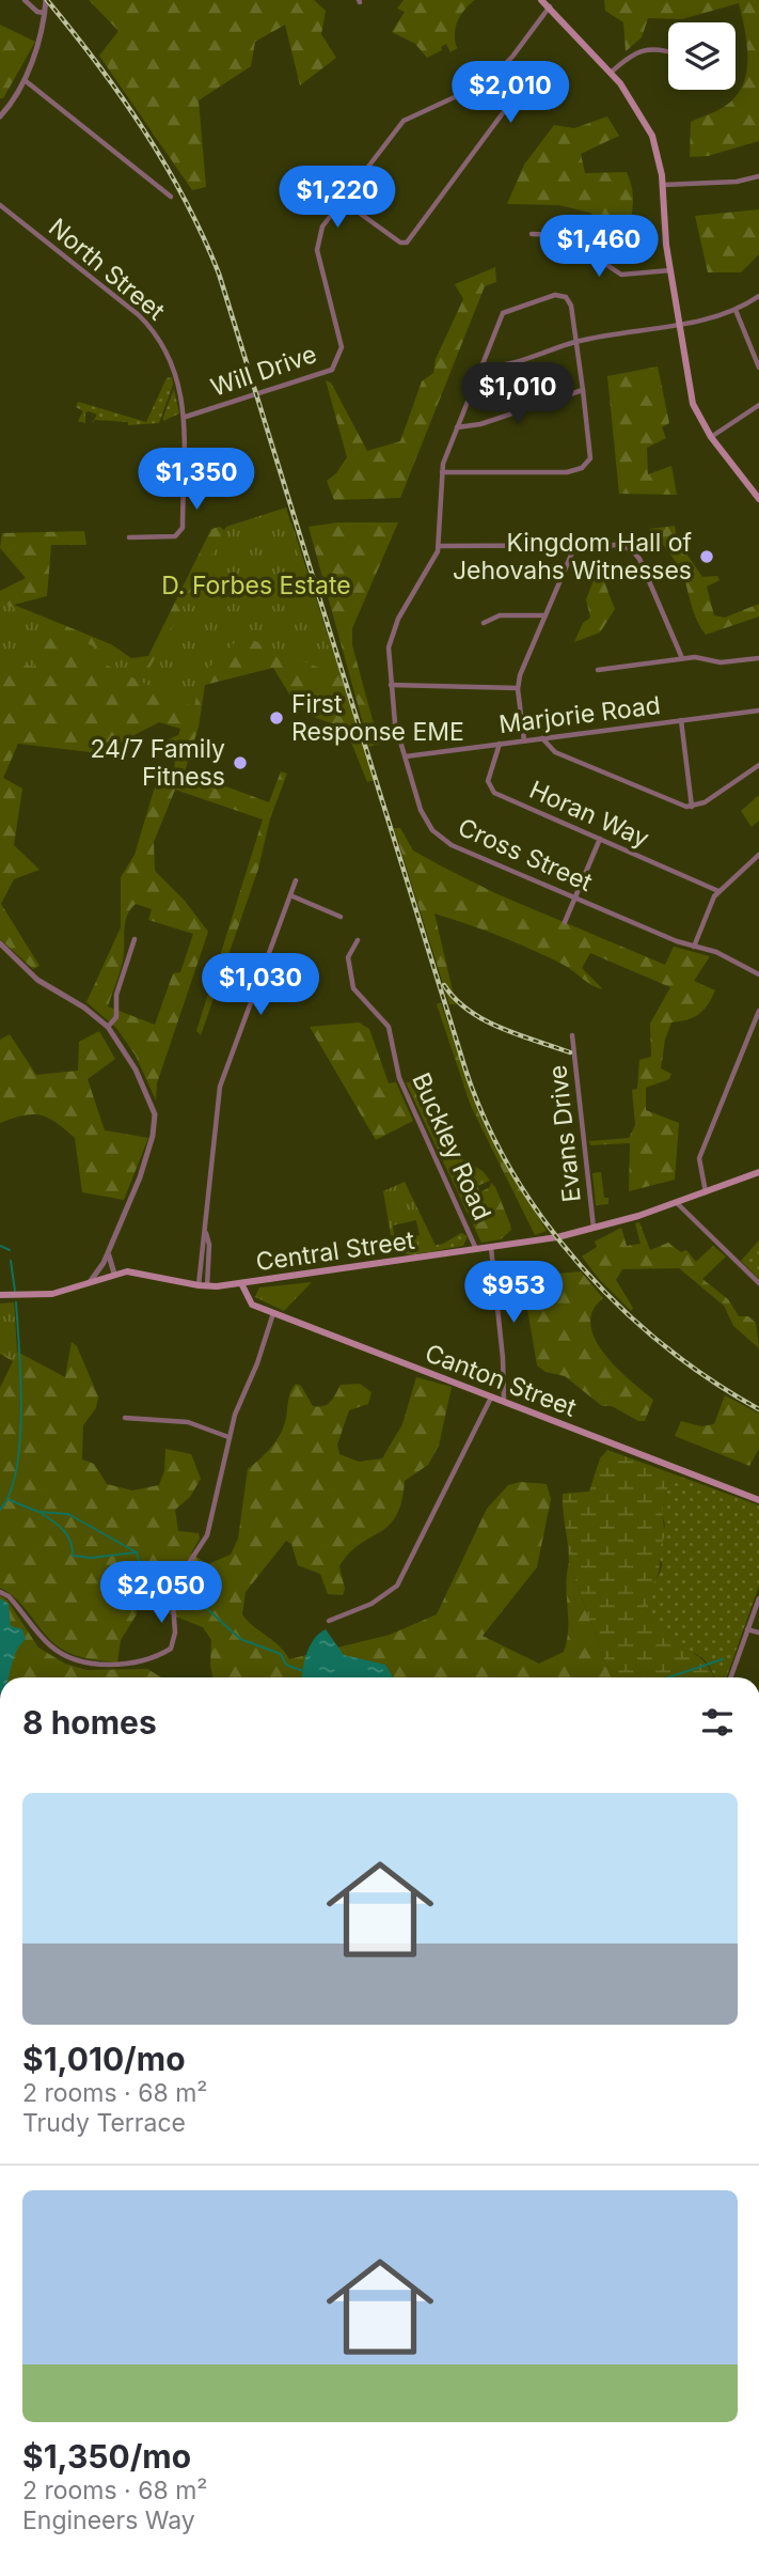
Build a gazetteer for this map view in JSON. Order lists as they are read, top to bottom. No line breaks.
{"streets":{"main road":["Central Street","Canton Street"],"street":["North Street","Will Drive","Marjorie Road","Horan Way","Cross Street","Evans Drive","Buckley Road"]},"crossings":[["North Street","Will Drive"],["Marjorie Road","Horan Way"],["Marjorie Road","Cross Street"],["Evans Drive","Central Street"],["Buckley Road","Central Street"],["Central Street","Canton Street"]],"parks":["D. Forbes Estate"],"places":["Kingdom Hall of Jehovahs Witnesses","First Response EME","24/7 Family Fitness"],"page":{"price":["$2,010","$1,220","$1,460","$1,010","$1,350","$1,030","$953","$2,050"],"heading":"8 homes","list":[{"name":"$1,010/mo","note":"2 rooms · 68 m² · Trudy Terrace"},{"name":"$1,350/mo","note":"2 rooms · 68 m² · Engineers Way"}]}}
